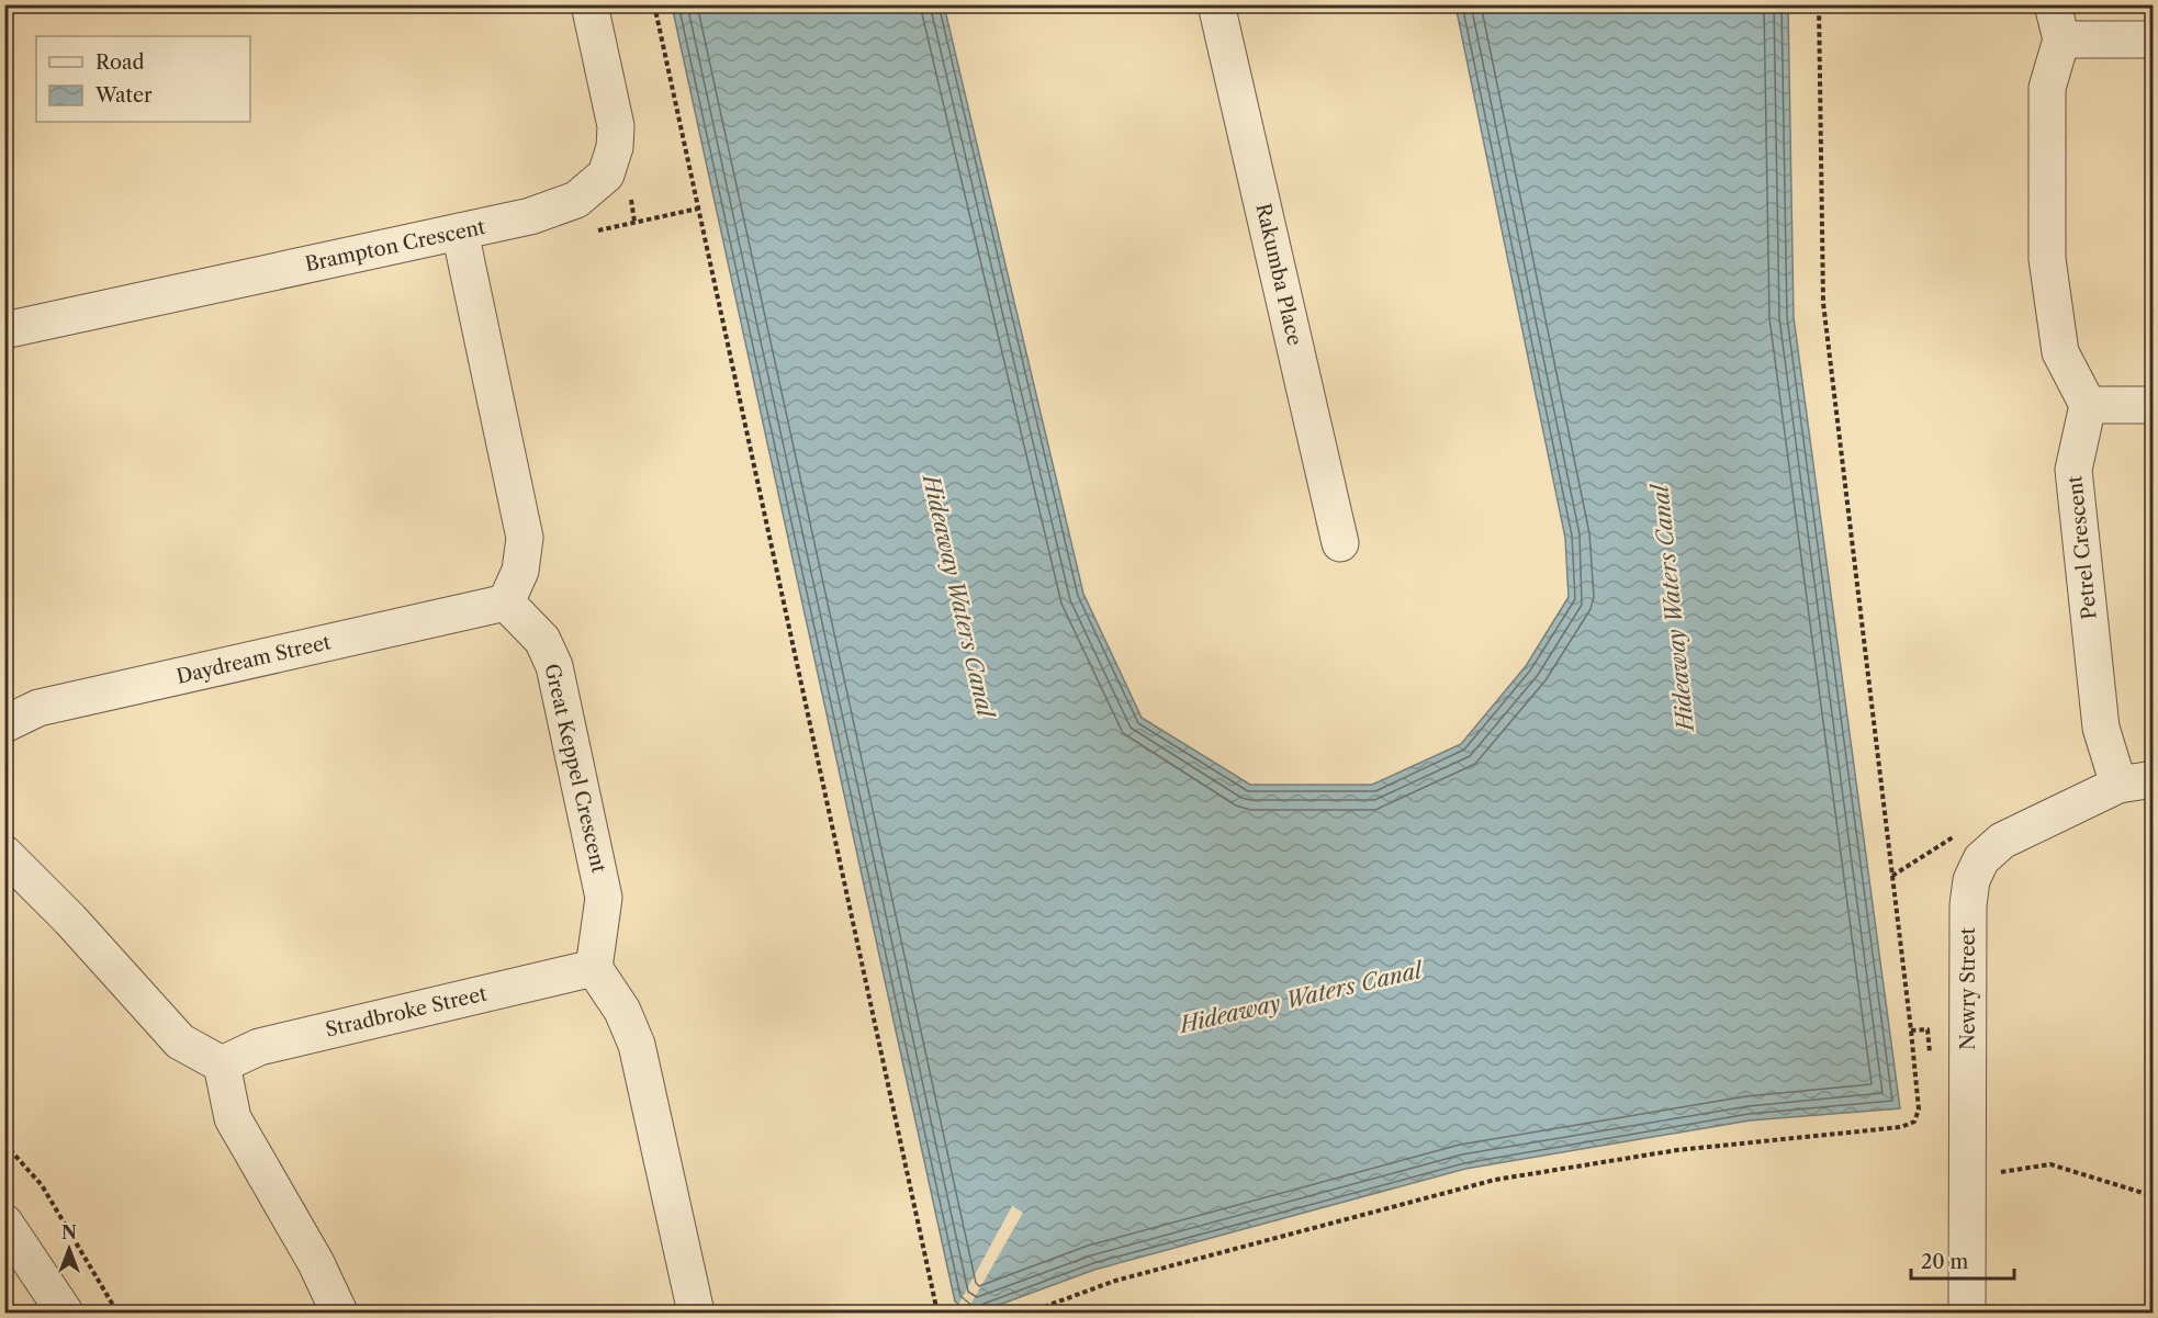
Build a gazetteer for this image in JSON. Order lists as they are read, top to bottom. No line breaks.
{"streets":{"street":["Brampton Crescent","Rakumba Place","Petrel Crescent","Daydream Street","Great Keppel Crescent","Newry Street","Stradbroke Street"]},"crossings":[["Petrel Crescent","Newry Street"],["Daydream Street","Great Keppel Crescent"],["Great Keppel Crescent","Stradbroke Street"]],"water":["Hideaway Waters Canal"],"legend":["Road","Water"],"scale_bar":"20 m","north":"top"}
